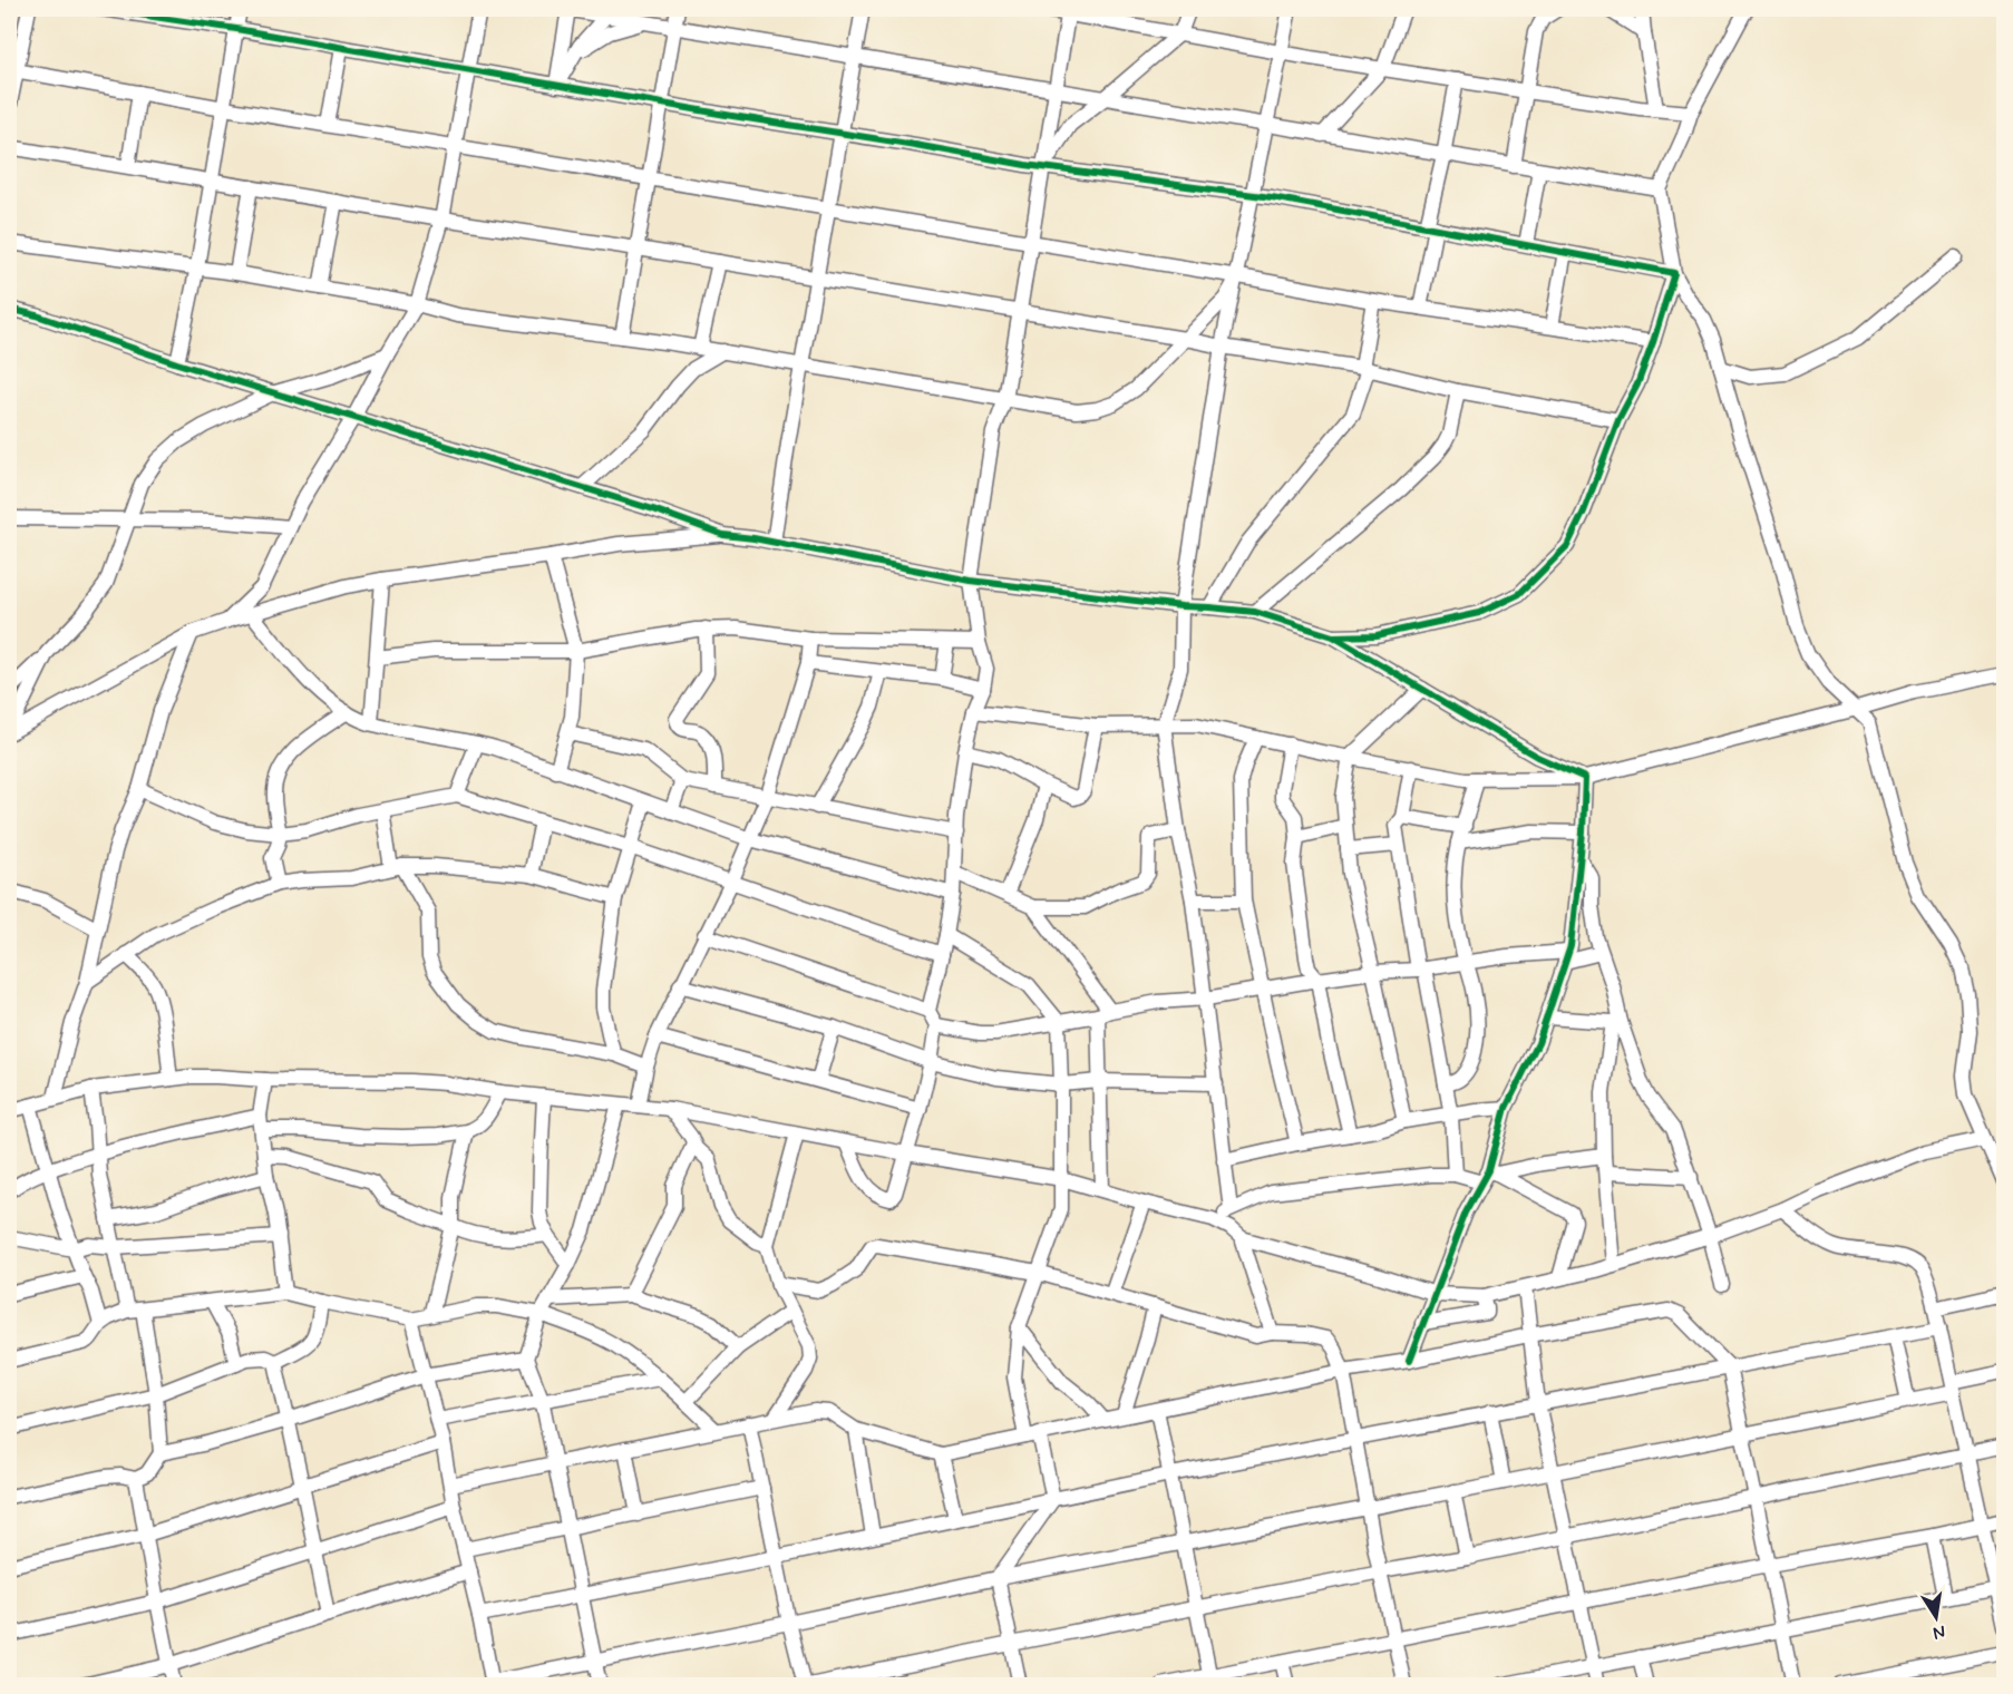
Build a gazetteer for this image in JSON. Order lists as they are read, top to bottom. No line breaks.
{"north":"bottom"}
